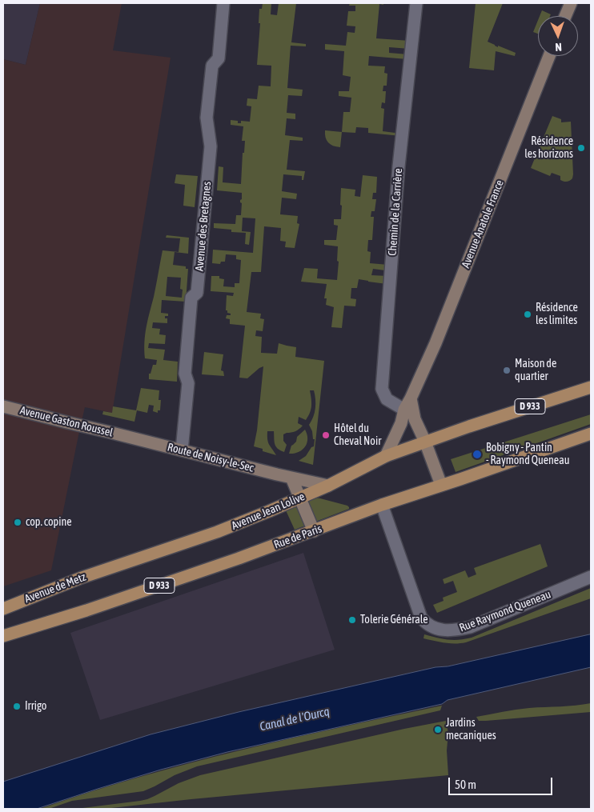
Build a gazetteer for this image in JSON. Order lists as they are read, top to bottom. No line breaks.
{"streets":{"main road":["D 933","Avenue Jean Lolive","Rue de Paris","Avenue de Metz"],"street":["Chemin de la Carrière","Avenue Anatole France","Avenue des Bretagnes","Avenue Gaston Roussel","Route de Noisy-le-Sec","Rue Raymond Queneau"]},"crossings":[["Chemin de la Carrière","Avenue Anatole France"],["Avenue Anatole France","Avenue Jean Lolive"],["Avenue des Bretagnes","Route de Noisy-le-Sec"],["D 933","Avenue Jean Lolive"],["Avenue Gaston Roussel","Route de Noisy-le-Sec"],["Route de Noisy-le-Sec","Avenue Jean Lolive"],["Avenue Jean Lolive","Avenue de Metz"],["Rue de Paris","Rue Raymond Queneau"]],"water":["Canal de l'Ourcq"],"places":["Résidence les horizons","Résidence les limites","Maison de quartier","Hôtel du Cheval Noir","Bobigny - Pantin - Raymond Queneau","cop. copine","Tolerie Générale","Irrigo","Jardins mecaniques"],"scale_bar":"50 m","north":"bottom"}
